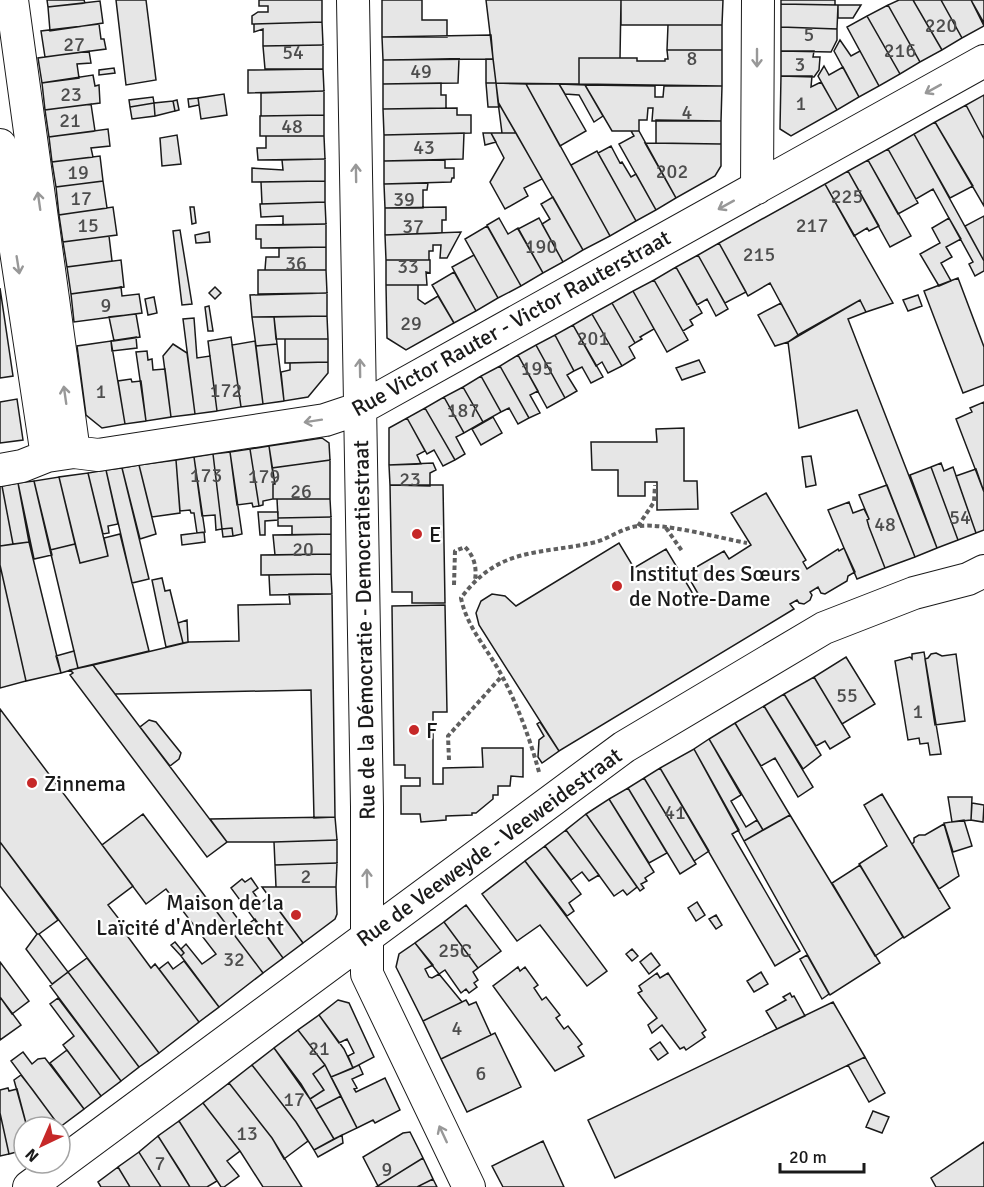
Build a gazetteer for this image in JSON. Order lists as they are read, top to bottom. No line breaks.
{"streets":{"street":["Rue Victor Rauter - Victor Rauterstraat","Rue de la Démocratie - Democratiestraat","Rue de Veeweyde - Veeweidestraat"]},"crossings":[["Rue Victor Rauter - Victor Rauterstraat","Rue de la Démocratie - Democratiestraat"],["Rue de la Démocratie - Democratiestraat","Rue de Veeweyde - Veeweidestraat"]],"one_way":["Rue Victor Rauter - Victor Rauterstraat","Rue de la Démocratie - Democratiestraat"],"places":["E","Institut des Sœurs de Notre-Dame","F","Zinnema","Maison de la Laïcité d'Anderlecht"],"house_numbers":["220","5","27","216","54","8","3","49","23","1","4","21","48","43","202","19","225","17","39","15","217","37","190","215","36","33","9","29","201","195","172","1","187","173","179","23","26","54","48","20","55","1","41","2","25C","32","4","21","6","17","13","7","9"],"scale_bar":"20 m","north":"bottom left"}
